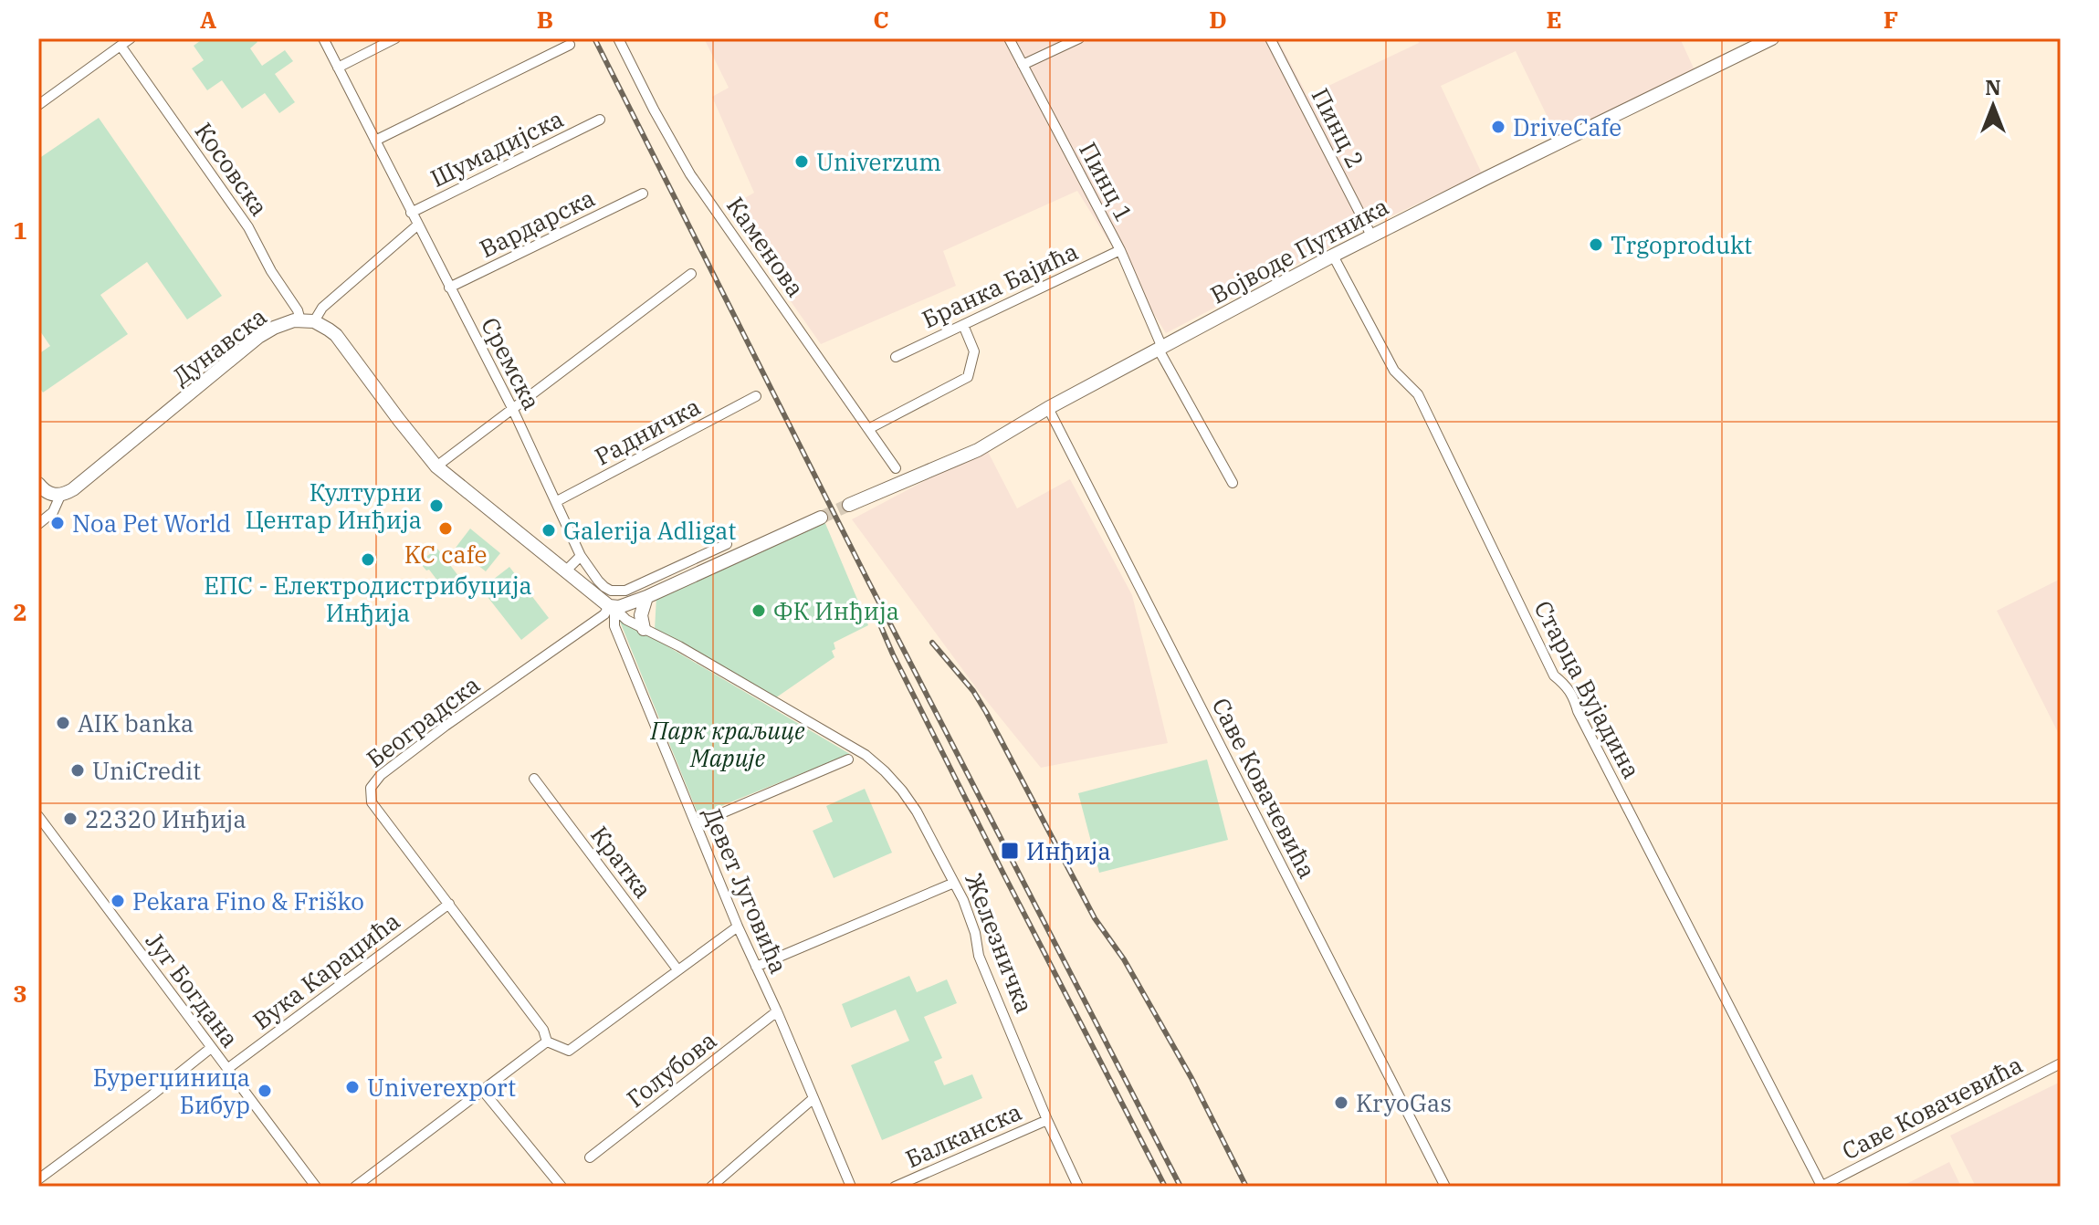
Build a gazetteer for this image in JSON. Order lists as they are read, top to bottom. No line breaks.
{"streets":{"main road":["Војводе Путника","Дунавска","Железничка"],"street":["Пинц 2","Шумадијска","Косовска","Пинц 1","Вардарска","Каменова","Бранка Бајића","Сремска","Радничка","Старца Вујадина","Београдска","Саве Ковачевића","Кратка","Девет Југовића","Вука Караџића","Југ Богдана","Голубова","Балканска"]},"crossings":[["Пинц 2","Војводе Путника"],["Шумадијска","Сремска"],["Косовска","Дунавска"],["Пинц 1","Војводе Путника"],["Пинц 1","Бранка Бајића"],["Вардарска","Сремска"],["Војводе Путника","Старца Вујадина"],["Војводе Путника","Саве Ковачевића"],["Сремска","Радничка"],["Старца Вујадина","Саве Ковачевића"],["Београдска","Девет Југовића"],["Београдска","Железничка"],["Београдска","Вука Караџића"],["Девет Југовића","Железничка"],["Девет Југовића","Голубова"],["Железничка","Балканска"],["Вука Караџића","Југ Богдана"]],"parks":["Парк краљице Марије"],"places":{"other":["DriveCafe","Univerzum","Trgoprodukt","Културни Центар Инђија","Noa Pet World","KC cafe","Galerija Adligat","ЕПС - Електродистрибуција Инђија","ФК Инђија","AIK banka","UniCredit","22320 Инђија","Pekara Fino & Friško","Univerexport","Бурегџиница Бибур","KryoGas"],"transit":["Инђија"]},"north":"top","grid":{"columns":["A","B","C","D","E","F"],"rows":["1","2","3"]}}
